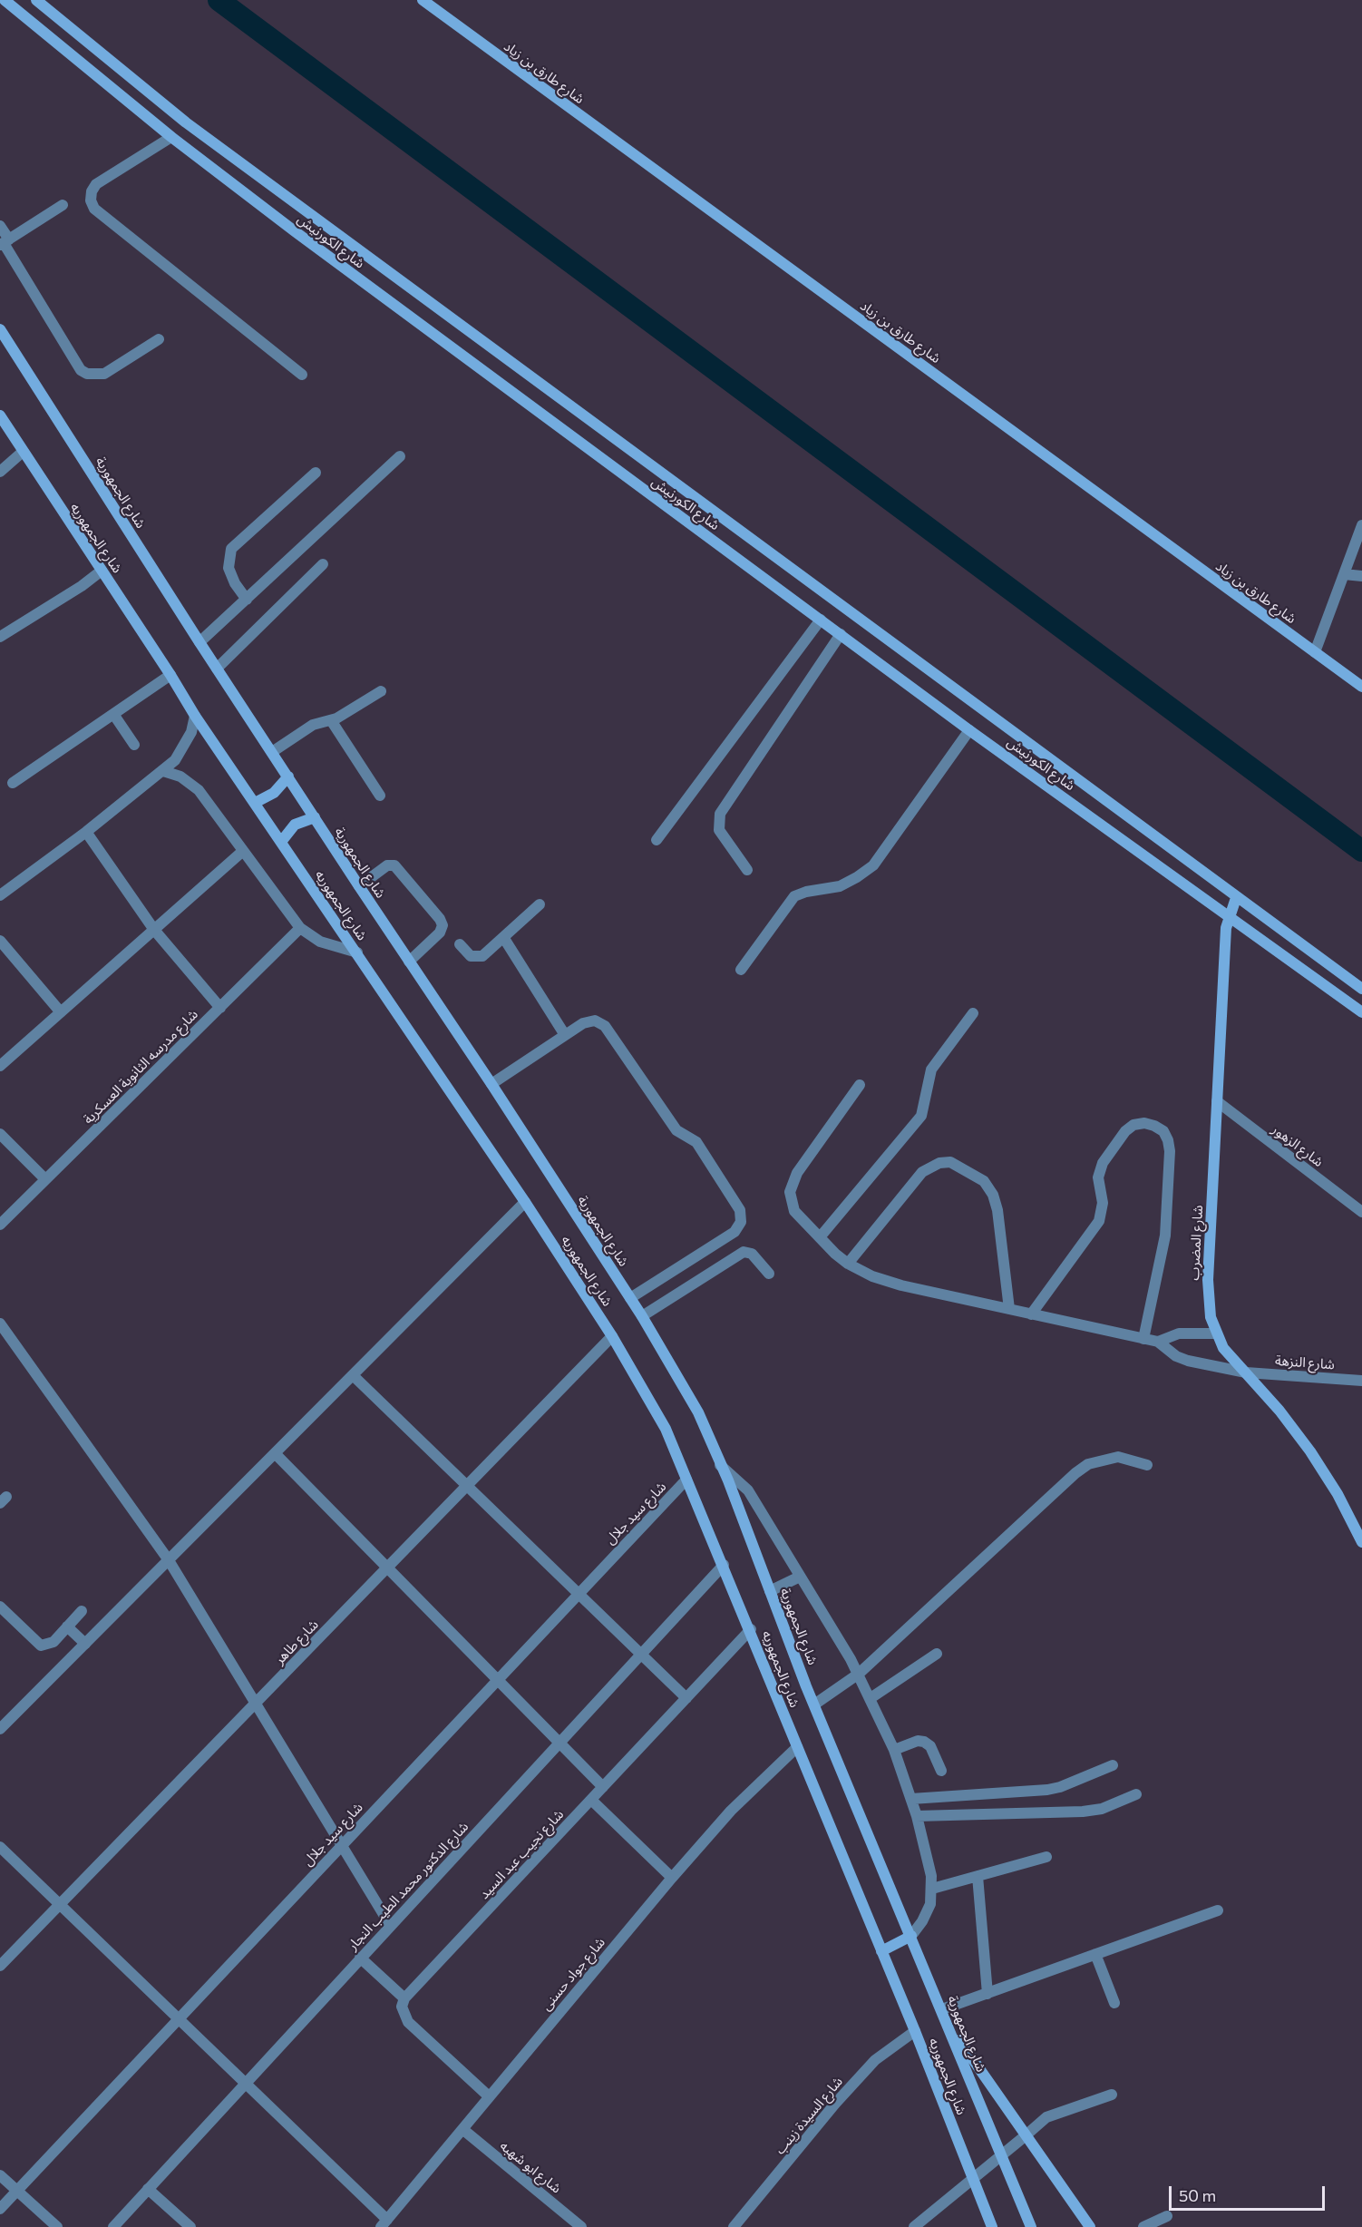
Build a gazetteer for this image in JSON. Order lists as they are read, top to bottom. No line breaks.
{"streets":{"main road":["شارع طارق بن زياد","شارع الكورنيش","شارع الجمهورية","شارع الجمهوريه","شارع المضرب"],"street":["شارع مدرسه الثانوية العسكرية","شارع الزهور","شارع النزهة","شارع سيد جلال","شارع طاهر","شارع نجيب عبد السيد","شارع الدكتور محمد الطيب النجار","شارع جواد حسنى","شارع السيدة زينب","شارع ابو شهبه"]},"crossings":[["شارع الكورنيش","شارع المضرب"],["شارع الجمهوريه","شارع سيد جلال"],["شارع الجمهوريه","شارع طاهر"],["شارع الجمهوريه","شارع نجيب عبد السيد"],["شارع الجمهوريه","شارع الدكتور محمد الطيب النجار"],["شارع الجمهوريه","شارع جواد حسنى"],["شارع الجمهوريه","شارع السيدة زينب"],["شارع الزهور","شارع المضرب"],["شارع المضرب","شارع النزهة"],["شارع جواد حسنى","شارع ابو شهبه"]],"scale_bar":"50 m"}
